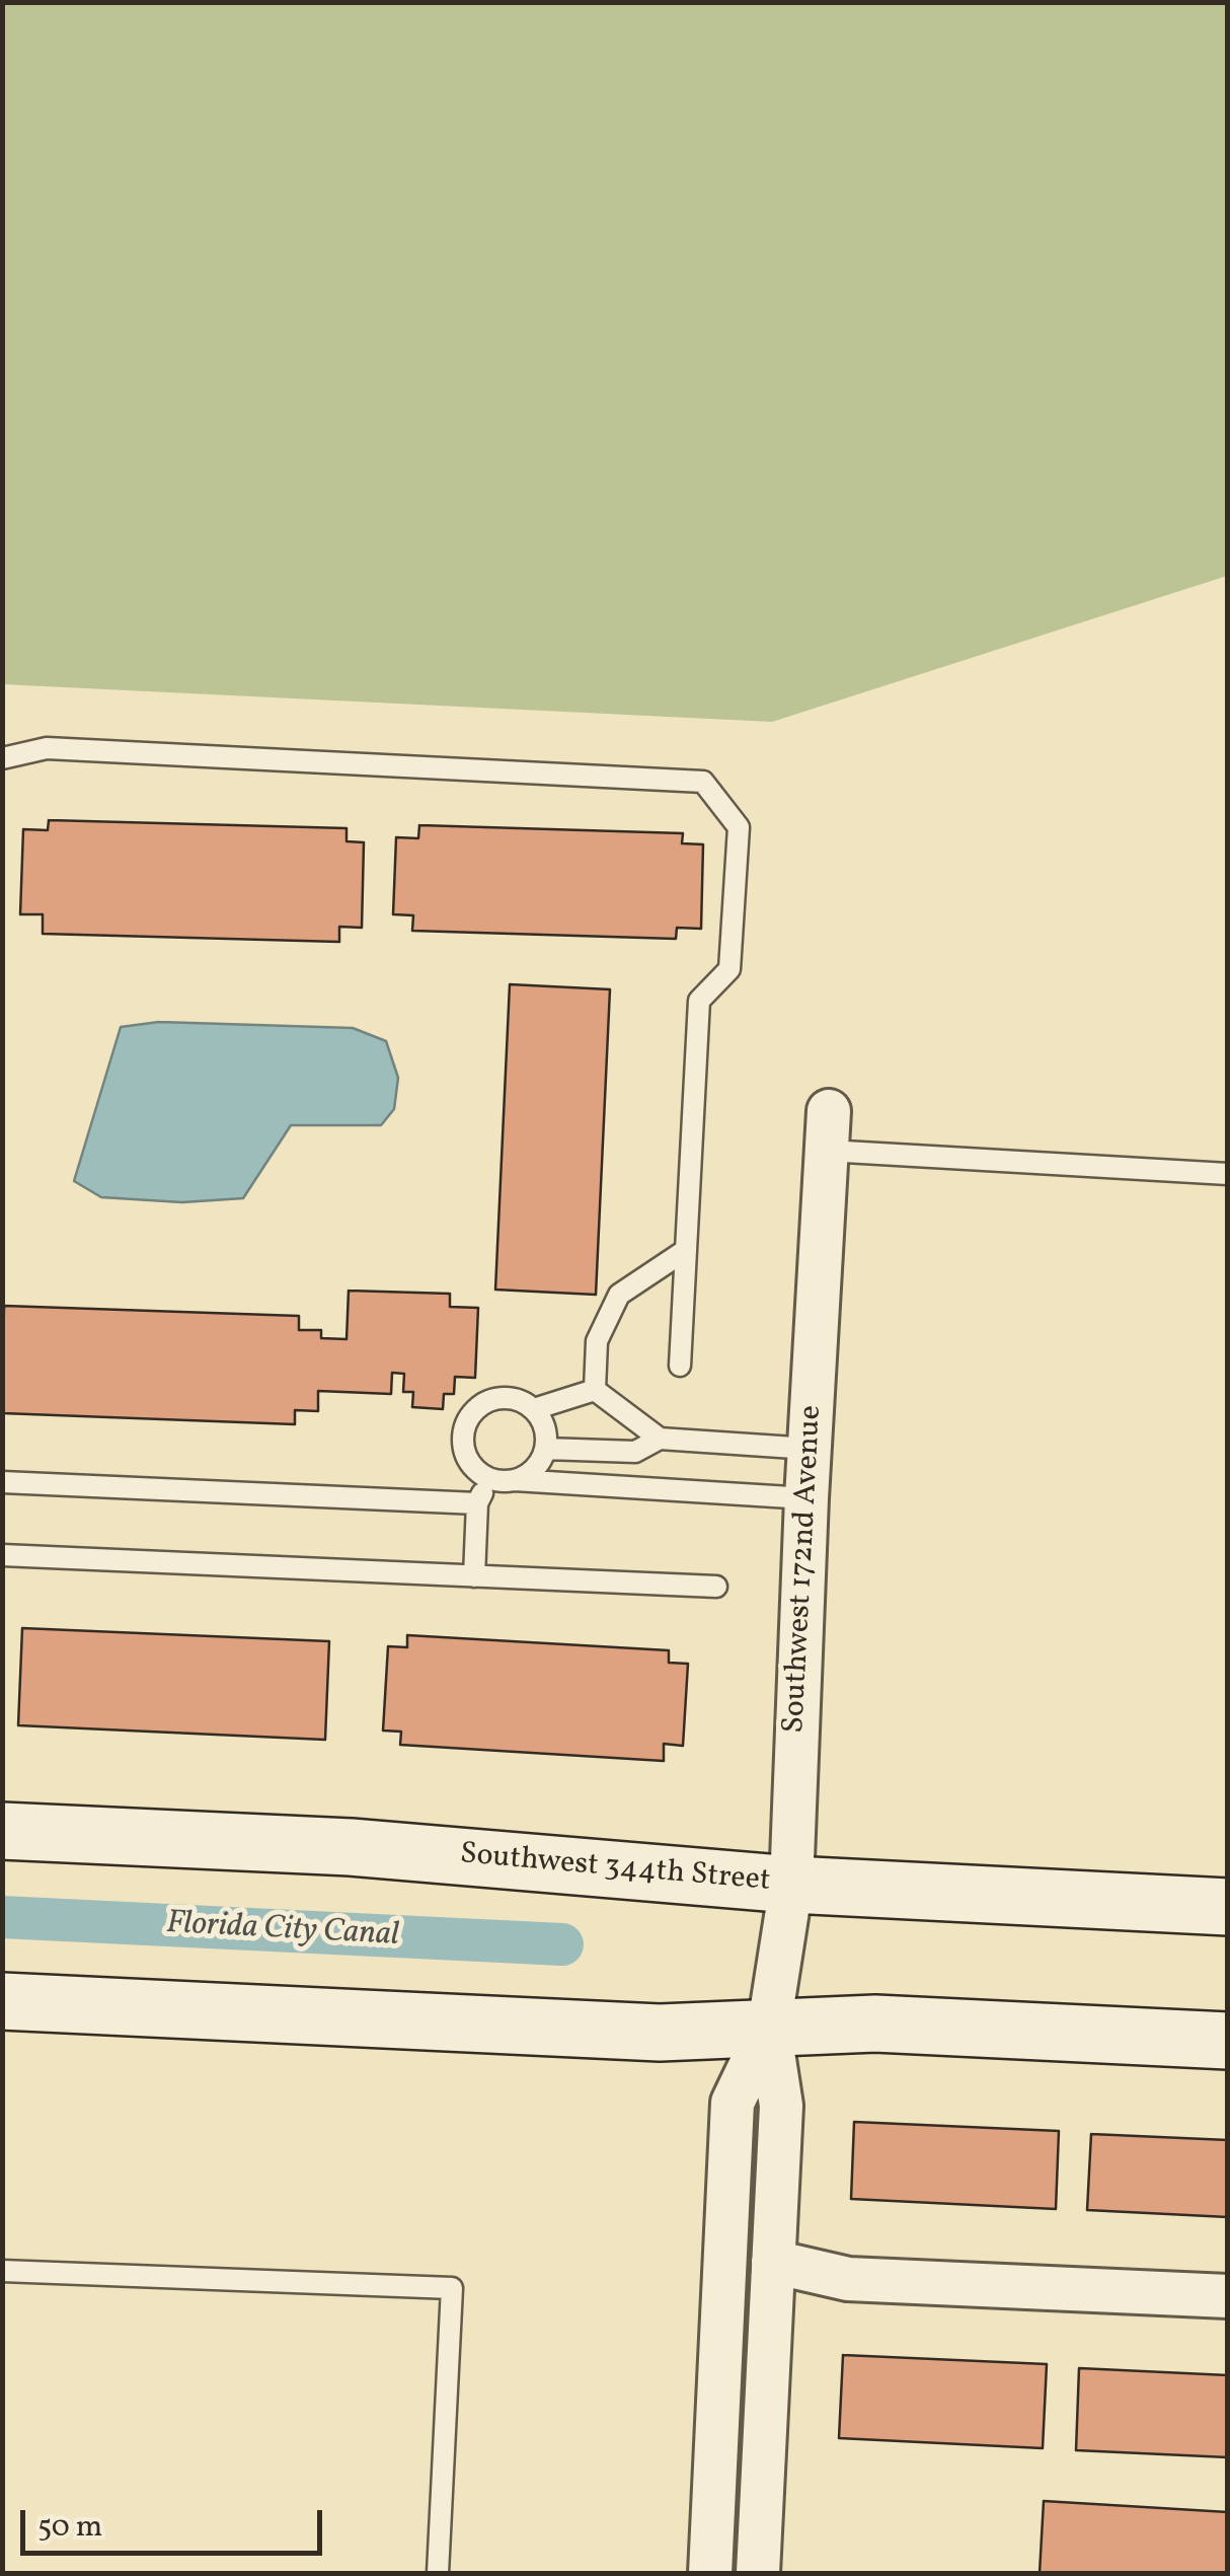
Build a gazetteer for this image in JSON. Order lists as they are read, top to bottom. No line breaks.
{"streets":{"main road":["Southwest 344th Street"],"street":["Southwest 172nd Avenue"]},"crossings":[["Southwest 172nd Avenue","Southwest 344th Street"]],"water":["Florida City Canal"],"scale_bar":"50 m"}
